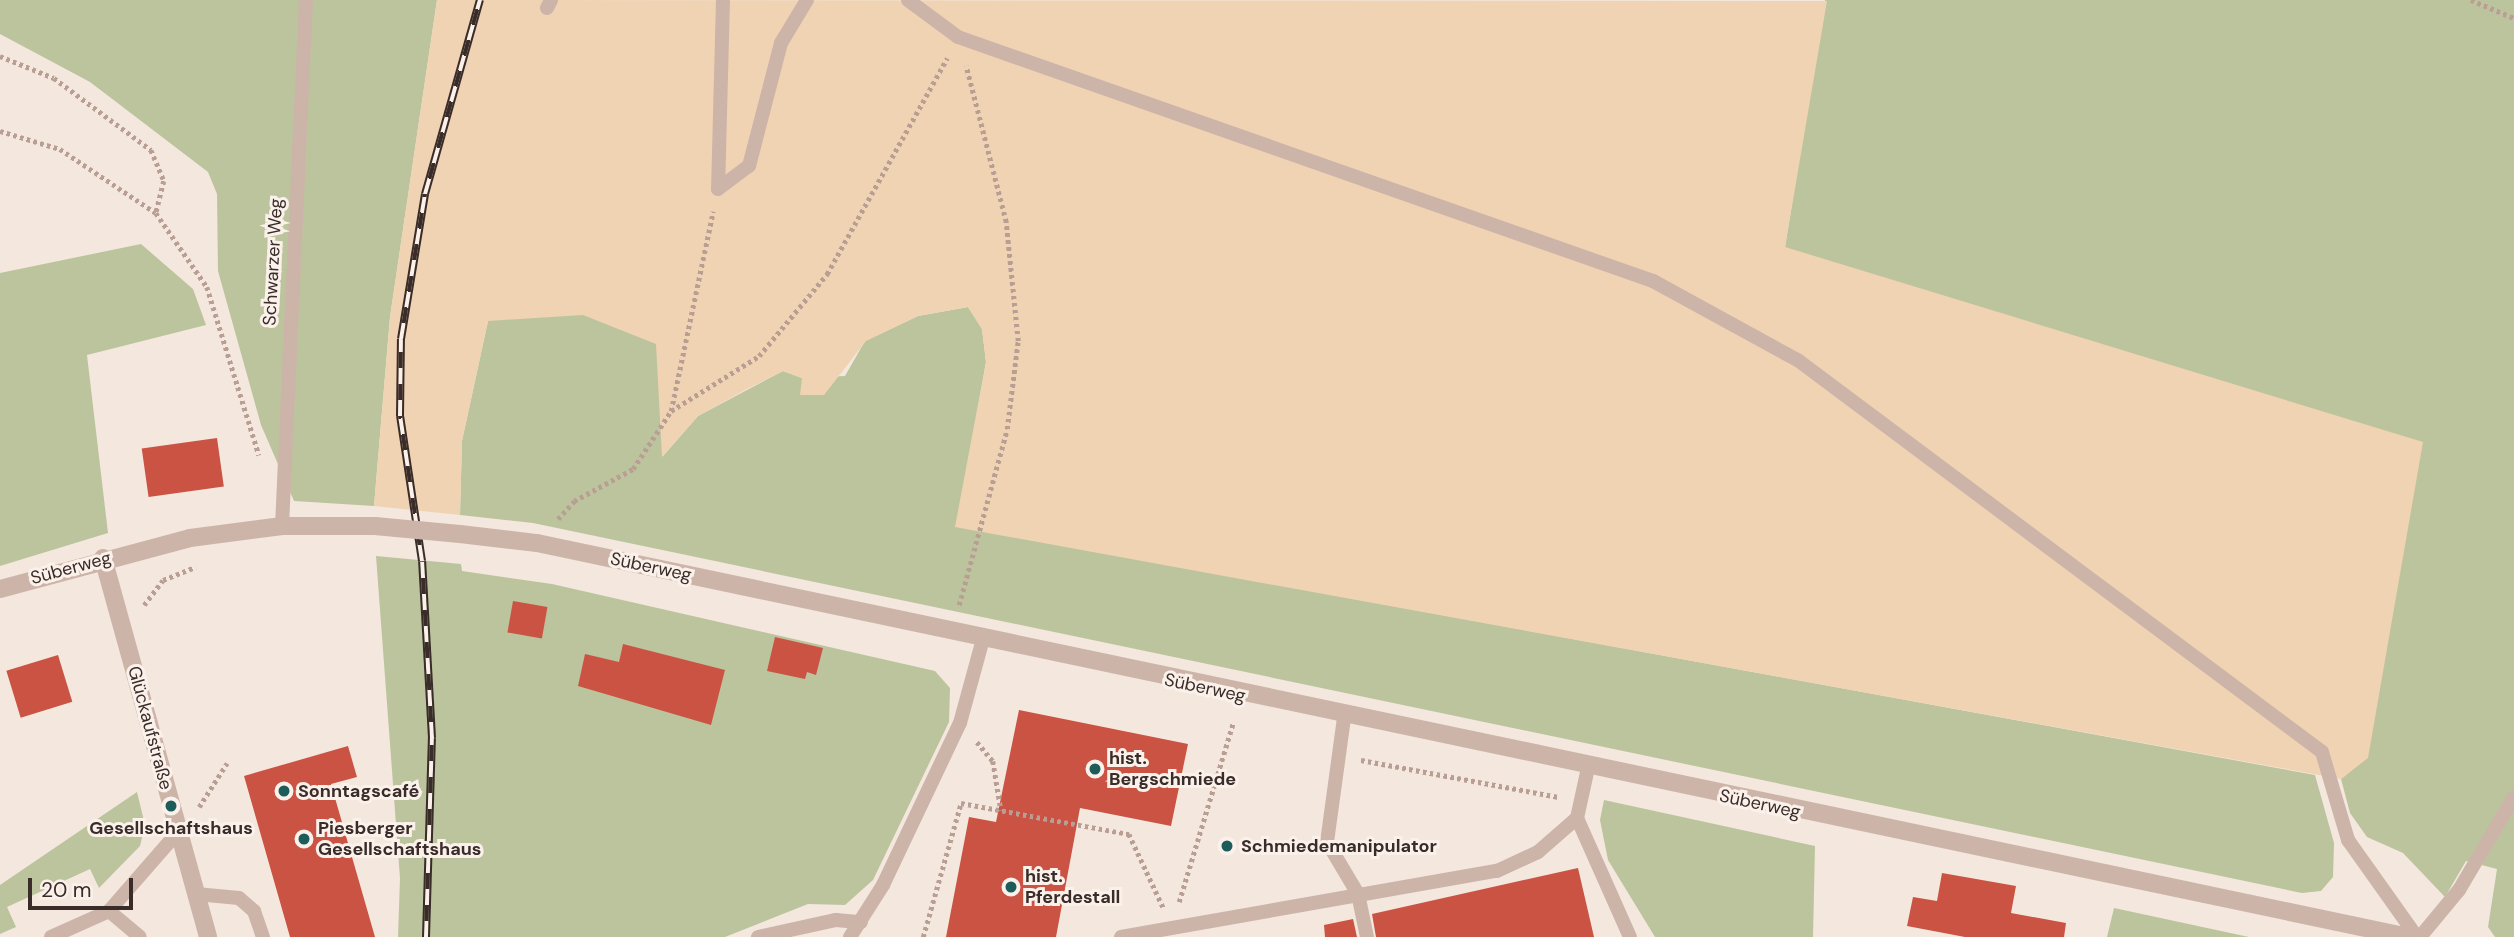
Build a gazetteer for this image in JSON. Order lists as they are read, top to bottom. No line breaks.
{"streets":{"street":["Süberweg","Glückaufstraße"],"lane":["Schwarzer Weg"]},"crossings":[["Schwarzer Weg","Süberweg"],["Süberweg","Glückaufstraße"]],"places":["hist. Bergschmiede","Sonntagscafé","Gesellschaftshaus","Piesberger Gesellschaftshaus","Schmiedemanipulator","hist. Pferdestall"],"scale_bar":"20 m"}
